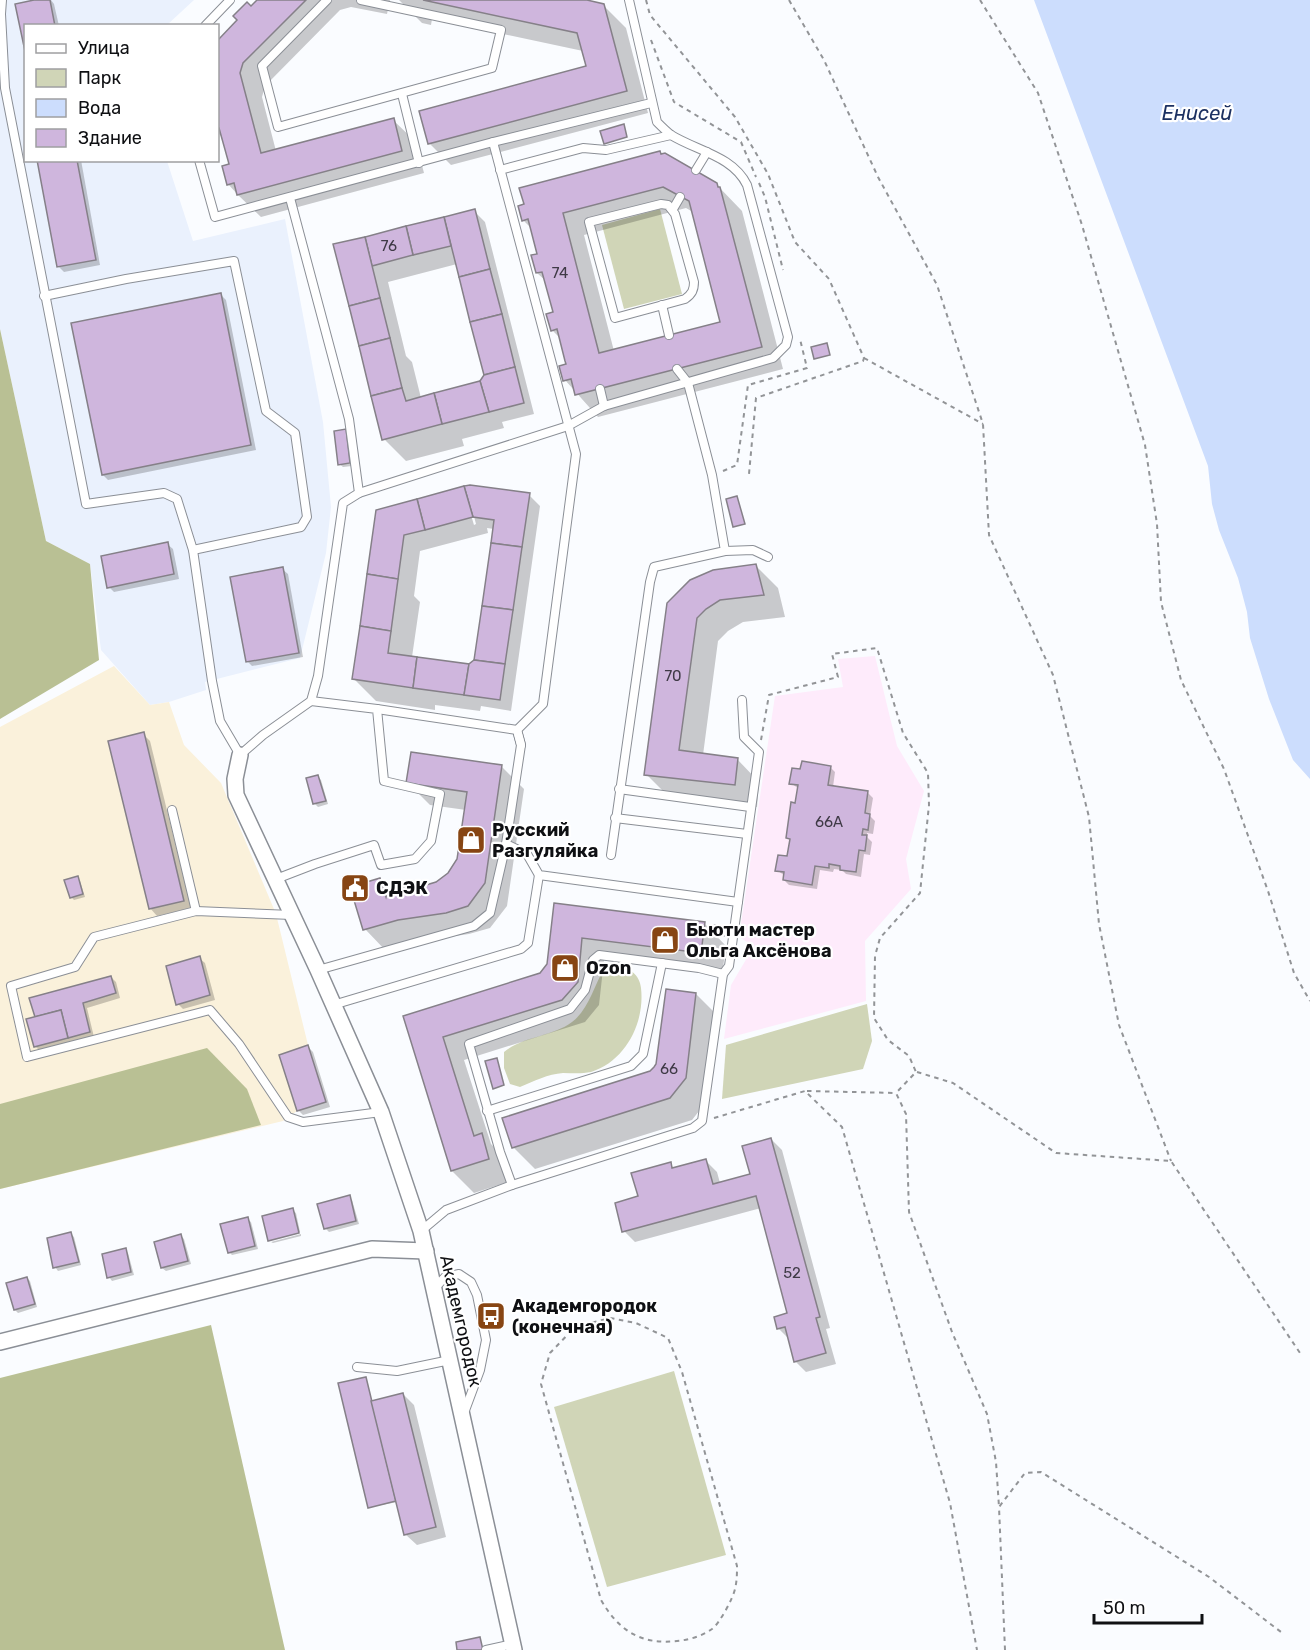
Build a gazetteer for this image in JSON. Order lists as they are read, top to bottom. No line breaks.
{"streets":{"street":["Академгородок"]},"water":["Енисей"],"places":{"shop":["Русский Разгуляйка","Бьюти мастер Oльга Аксёнова","Ozon"],"public building":["СДЭК"],"bus stop":["Академгородок (конечная)"]},"house_numbers":["76","74","70","66А","66","52"],"legend":["Улица","Парк","Вода","Здание"],"scale_bar":"50 m"}
